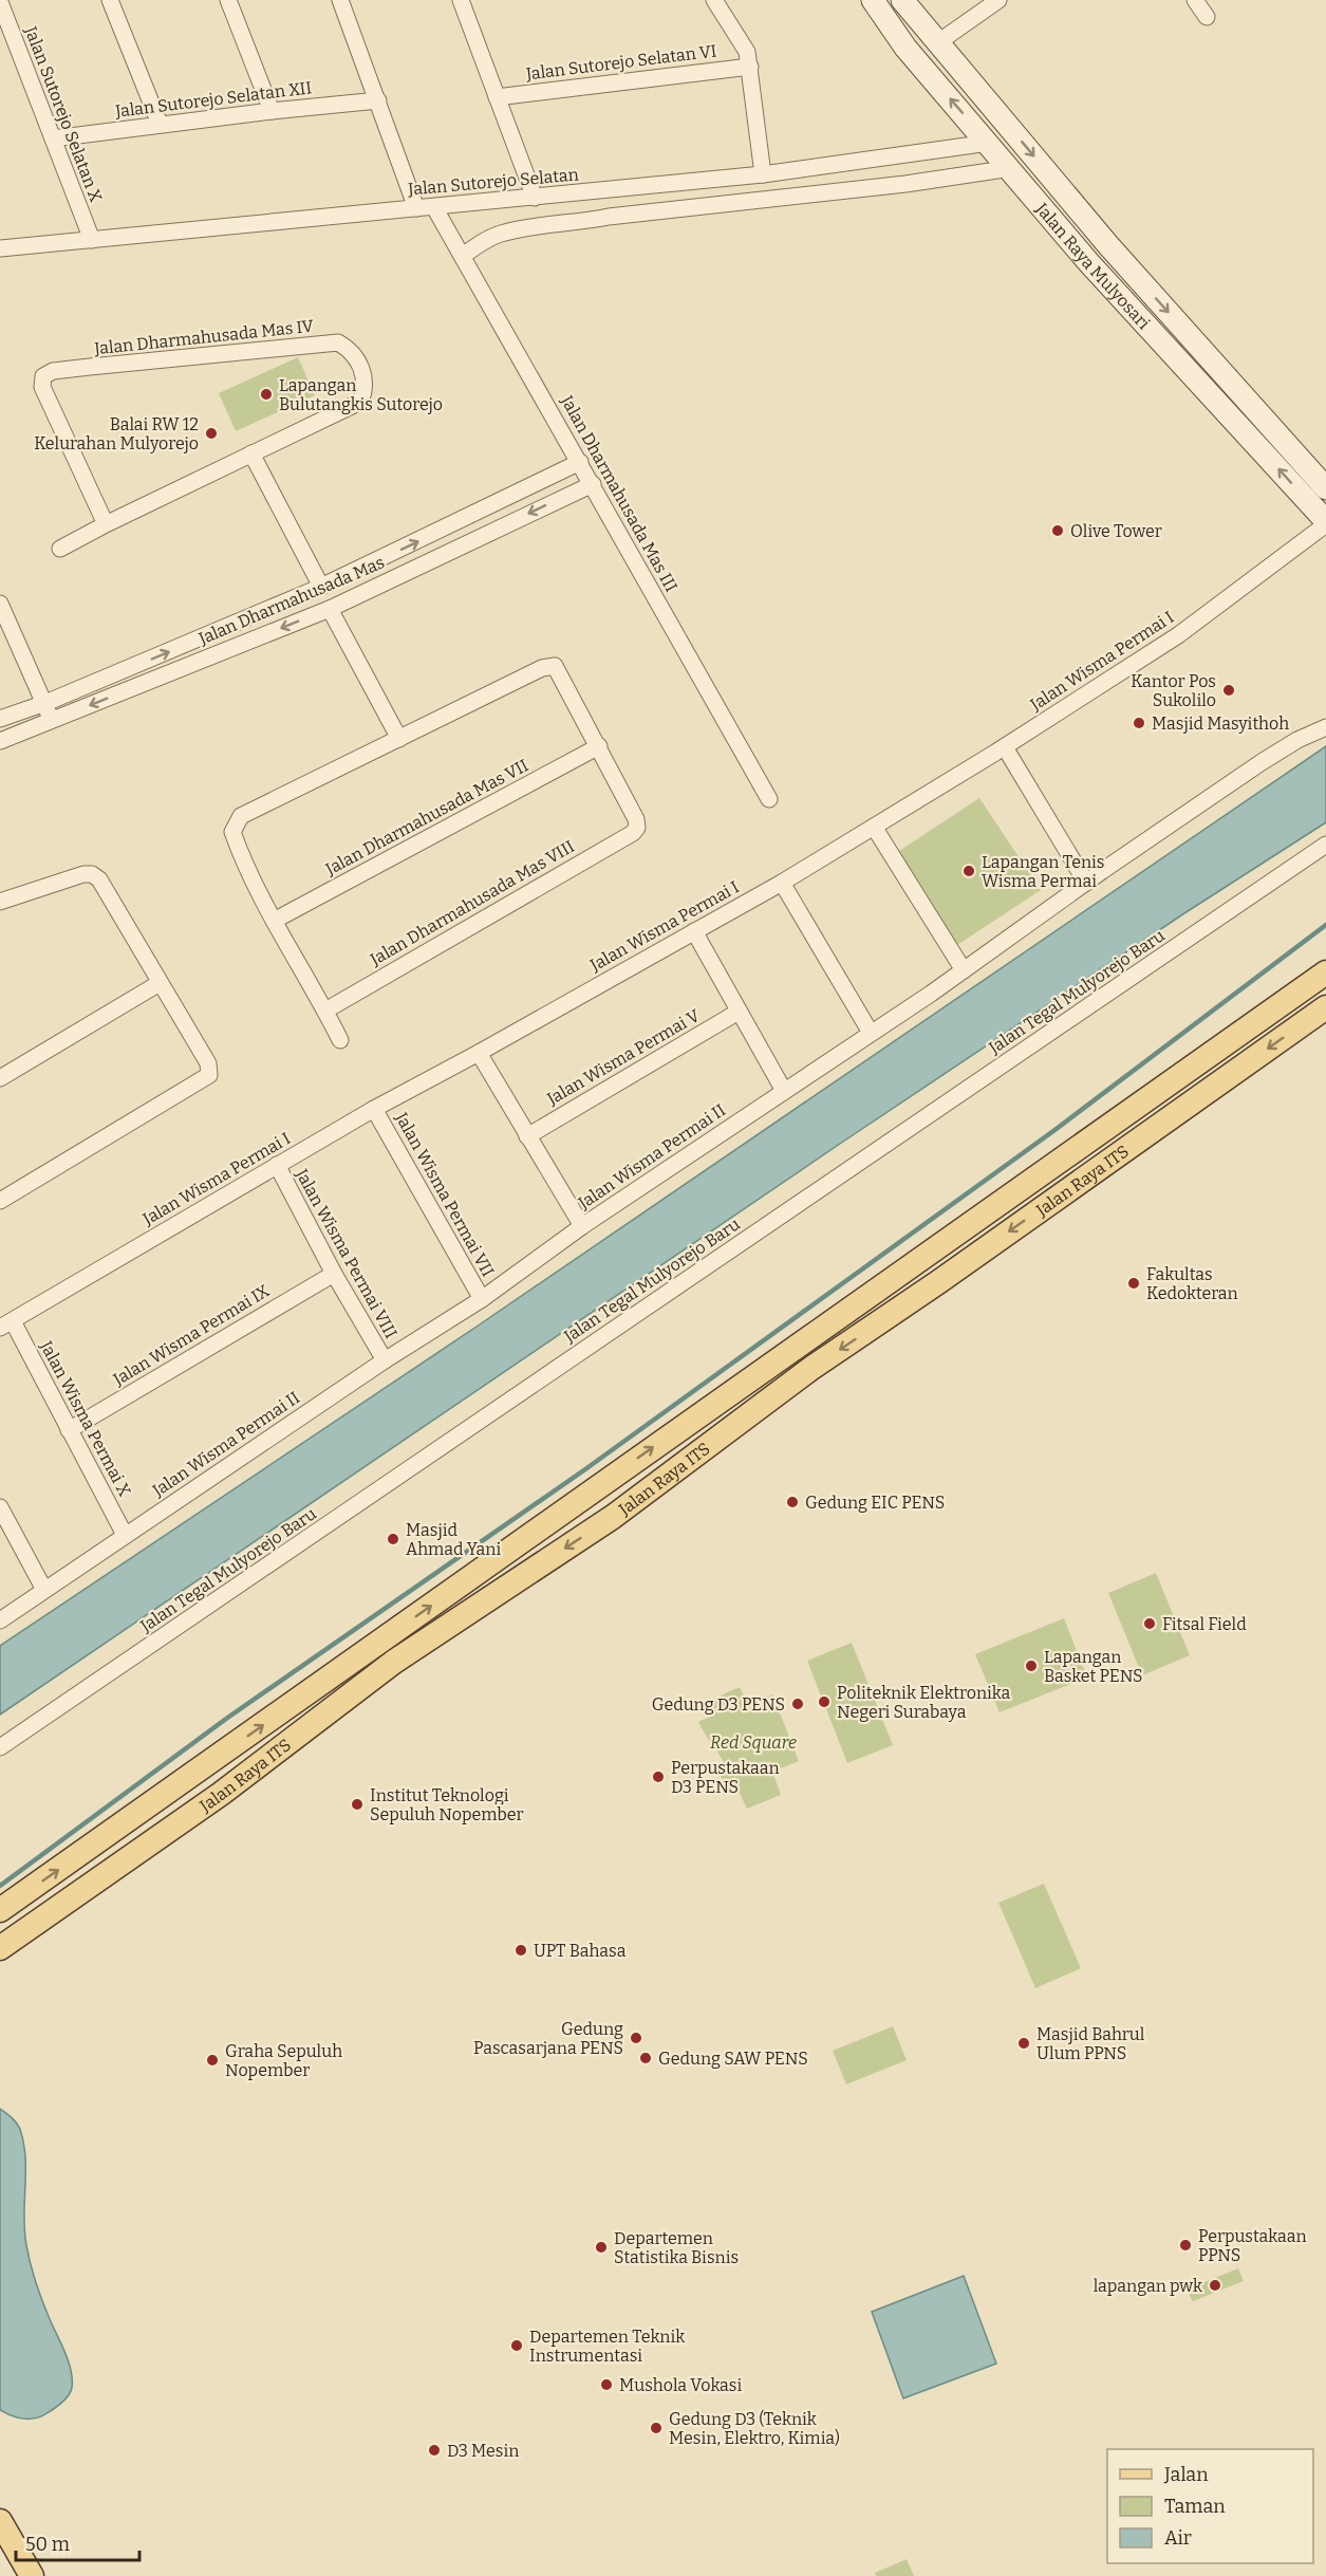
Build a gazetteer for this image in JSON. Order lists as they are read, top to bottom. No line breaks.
{"streets":{"main road":["Jalan Raya Mulyosari","Jalan Raya ITS"],"street":["Jalan Sutorejo Selatan VI","Jalan Sutorejo Selatan XII","Jalan Sutorejo Selatan X","Jalan Sutorejo Selatan","Jalan Dharmahusada Mas IV","Jalan Dharmahusada Mas III","Jalan Dharmahusada Mas","Jalan Wisma Permai I","Jalan Dharmahusada Mas VII","Jalan Dharmahusada Mas VIII","Jalan Tegal Mulyorejo Baru","Jalan Wisma Permai V","Jalan Wisma Permai II","Jalan Wisma Permai VII","Jalan Wisma Permai VIII","Jalan Wisma Permai IX","Jalan Wisma Permai X"]},"crossings":[["Jalan Sutorejo Selatan XII","Jalan Sutorejo Selatan X"],["Jalan Sutorejo Selatan X","Jalan Sutorejo Selatan"],["Jalan Sutorejo Selatan","Jalan Raya Mulyosari"],["Jalan Sutorejo Selatan","Jalan Dharmahusada Mas III"],["Jalan Raya Mulyosari","Jalan Wisma Permai I"],["Jalan Dharmahusada Mas III","Jalan Dharmahusada Mas"],["Jalan Wisma Permai I","Jalan Wisma Permai VII"],["Jalan Wisma Permai I","Jalan Wisma Permai VIII"],["Jalan Wisma Permai I","Jalan Wisma Permai X"],["Jalan Dharmahusada Mas VII","Jalan Dharmahusada Mas VIII"],["Jalan Wisma Permai II","Jalan Wisma Permai VII"],["Jalan Wisma Permai II","Jalan Wisma Permai VIII"],["Jalan Wisma Permai II","Jalan Wisma Permai X"],["Jalan Wisma Permai VIII","Jalan Wisma Permai IX"],["Jalan Wisma Permai IX","Jalan Wisma Permai X"]],"parks":["Red Square"],"places":["Lapangan Bulutangkis Sutorejo","Balai RW 12 Kelurahan Mulyorejo","Olive Tower","Kantor Pos Sukolilo","Masjid Masyithoh","Lapangan Tenis Wisma Permai","Fakultas Kedokteran","Gedung EIC PENS","Masjid Ahmad Yani","Fitsal Field","Lapangan Basket PENS","Politeknik Elektronika Negeri Surabaya","Gedung D3 PENS","Perpustakaan D3 PENS","Institut Teknologi Sepuluh Nopember","UPT Bahasa","Gedung Pascasarjana PENS","Masjid Bahrul Ulum PPNS","Gedung SAW PENS","Graha Sepuluh Nopember","Perpustakaan PPNS","Departemen Statistika Bisnis","lapangan pwk","Departemen Teknik Instrumentasi","Mushola Vokasi","Gedung D3 (Teknik Mesin, Elektro, Kimia)","D3 Mesin"],"legend":["Jalan","Taman","Air"],"scale_bar":"50 m"}
